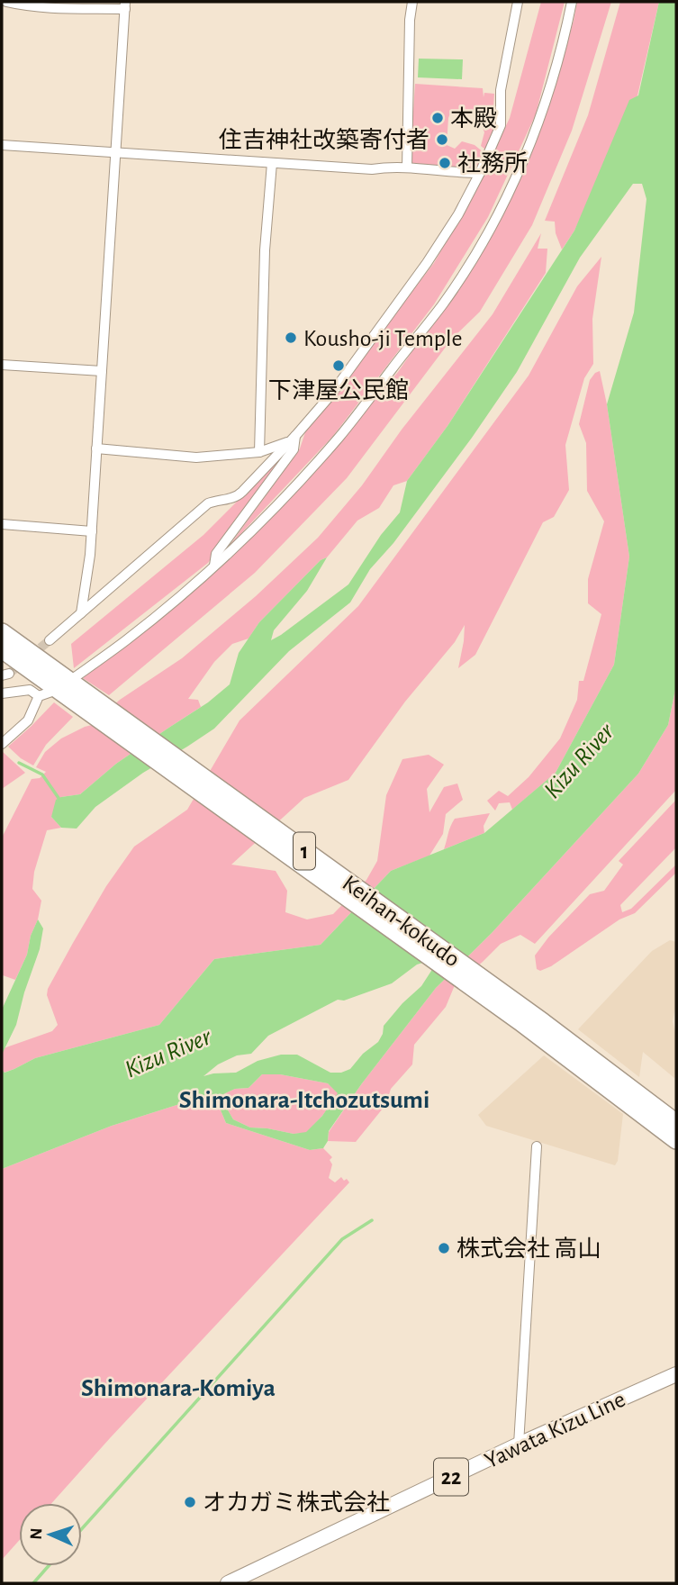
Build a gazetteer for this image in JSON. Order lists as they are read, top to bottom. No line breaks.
{"streets":{"highway":["1","Keihan-kokudo"],"main road":["Yawata Kizu Line","22"]},"districts":["Shimonara-Itchozutsumi","Shimonara-Komiya"],"water":["Kizu River"],"places":["本殿","住吉神社改築寄付者","社務所","Kousho-ji Temple","下津屋公民館","株式会社 高山","オカガミ株式会社"],"north":"left"}
